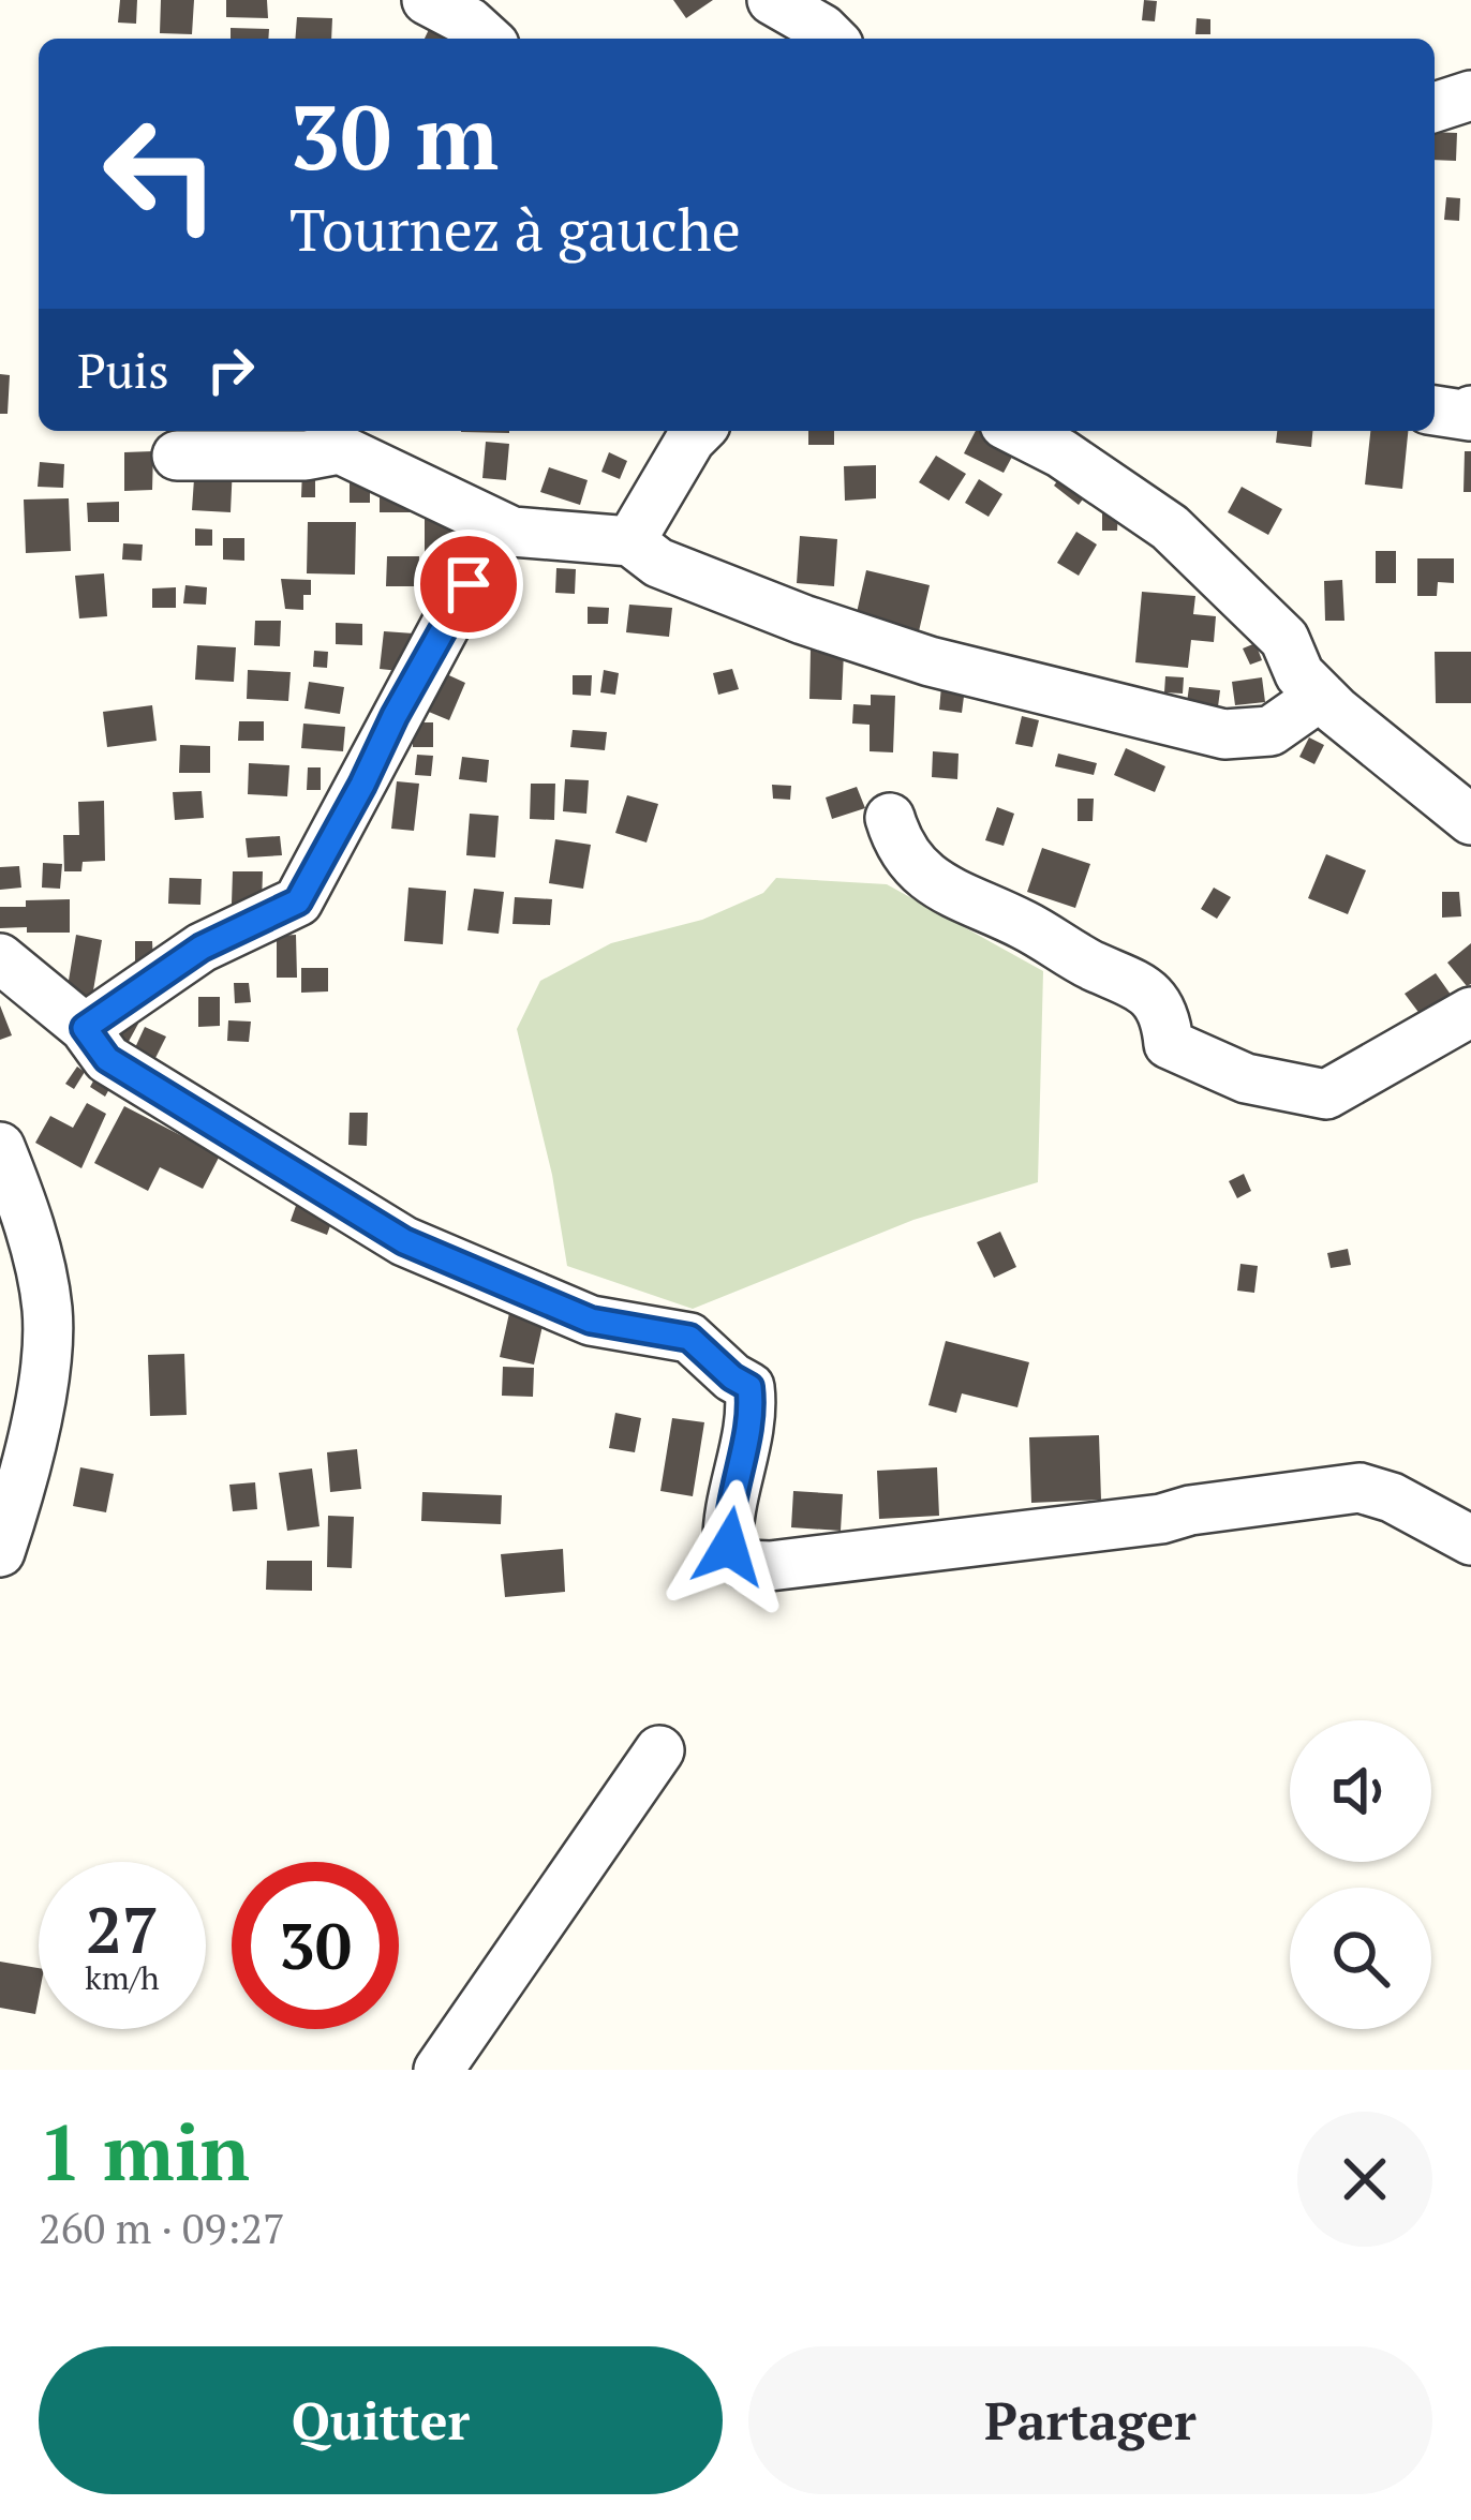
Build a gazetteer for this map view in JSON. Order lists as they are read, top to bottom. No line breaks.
{"page":{"turn":["30 m","Tournez à gauche"],"then":"Puis","speed":"27 km/h","limit":"30","heading":["1 min","260 m · 09:27"],"buttons":["Quitter","Partager"]}}
